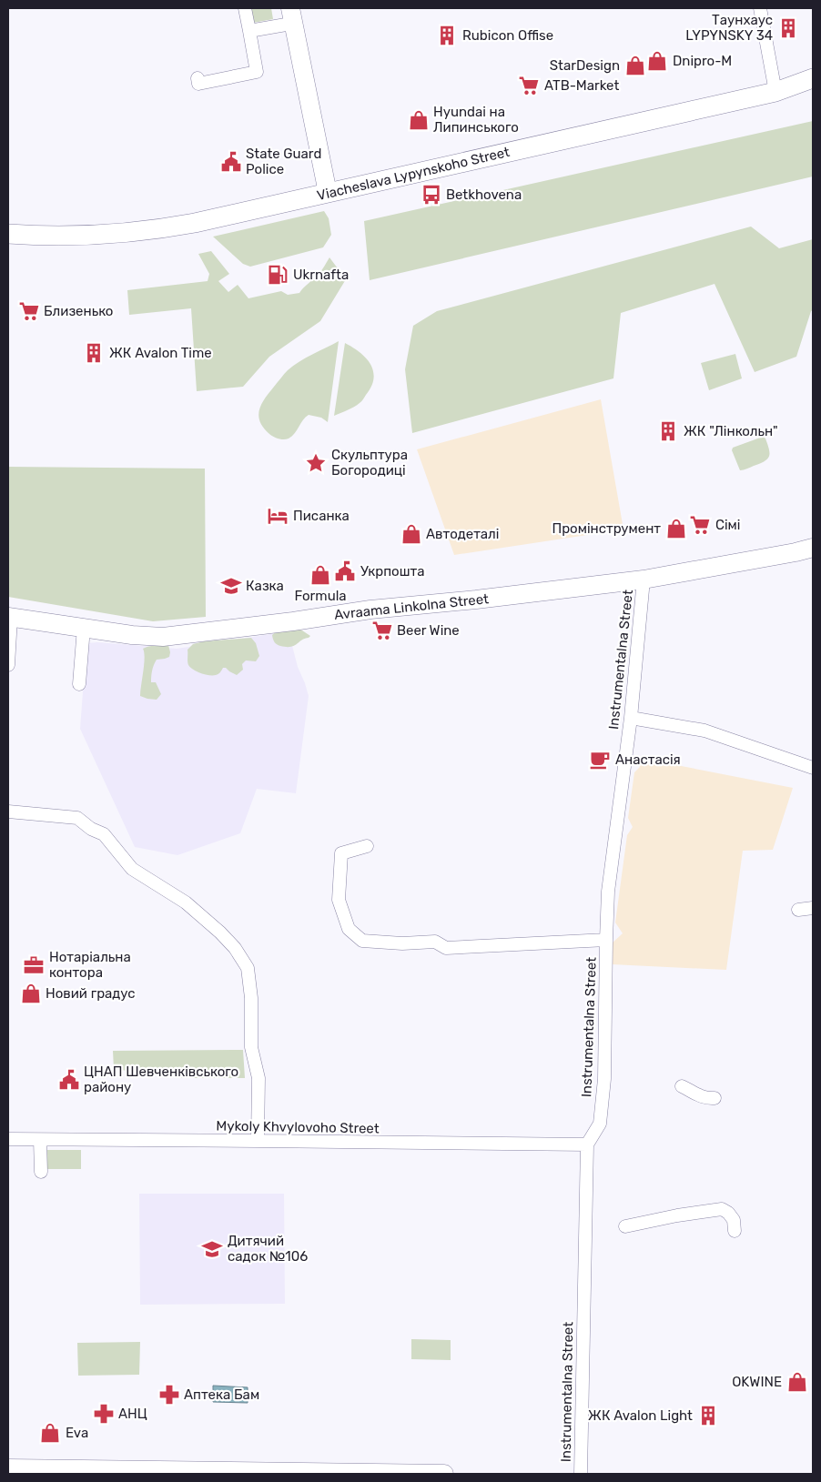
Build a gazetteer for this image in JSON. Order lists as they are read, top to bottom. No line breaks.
{"streets":{"main road":["Viacheslava Lypynskoho Street"],"street":["Avraama Linkolna Street","Instrumentalna Street","Mykoly Khvylovoho Street"]},"crossings":[["Avraama Linkolna Street","Instrumentalna Street"],["Instrumentalna Street","Mykoly Khvylovoho Street"]],"places":{"building":["Таунхаус LYPYNSKY 34","Rubicon Offise","ЖК Avalon Time","ЖК \"Лінкольн\"","ЖК Avalon Light"],"shop":["Dnipro-M","StarDesign","Hyundai на Липинського","Промінструмент","Автодеталі","Formula","Новий градус","OKWINE","Eva"],"supermarket":["ATB-Market","Близенько","Сімі","Beer Wine"],"public building":["State Guard Police","Укрпошта","ЦНАП Шевченківського району"],"bus stop":["Betkhovena"],"fuel station":["Ukrnafta"],"place":["Скульптура Богородиці"],"hotel":["Писанка"],"school or university":["Казка","Дитячий садок №106"],"cafe":["Анастасія"],"office":["Нотаріальна контора"],"pharmacy":["Аптека Бам","АНЦ"]}}
